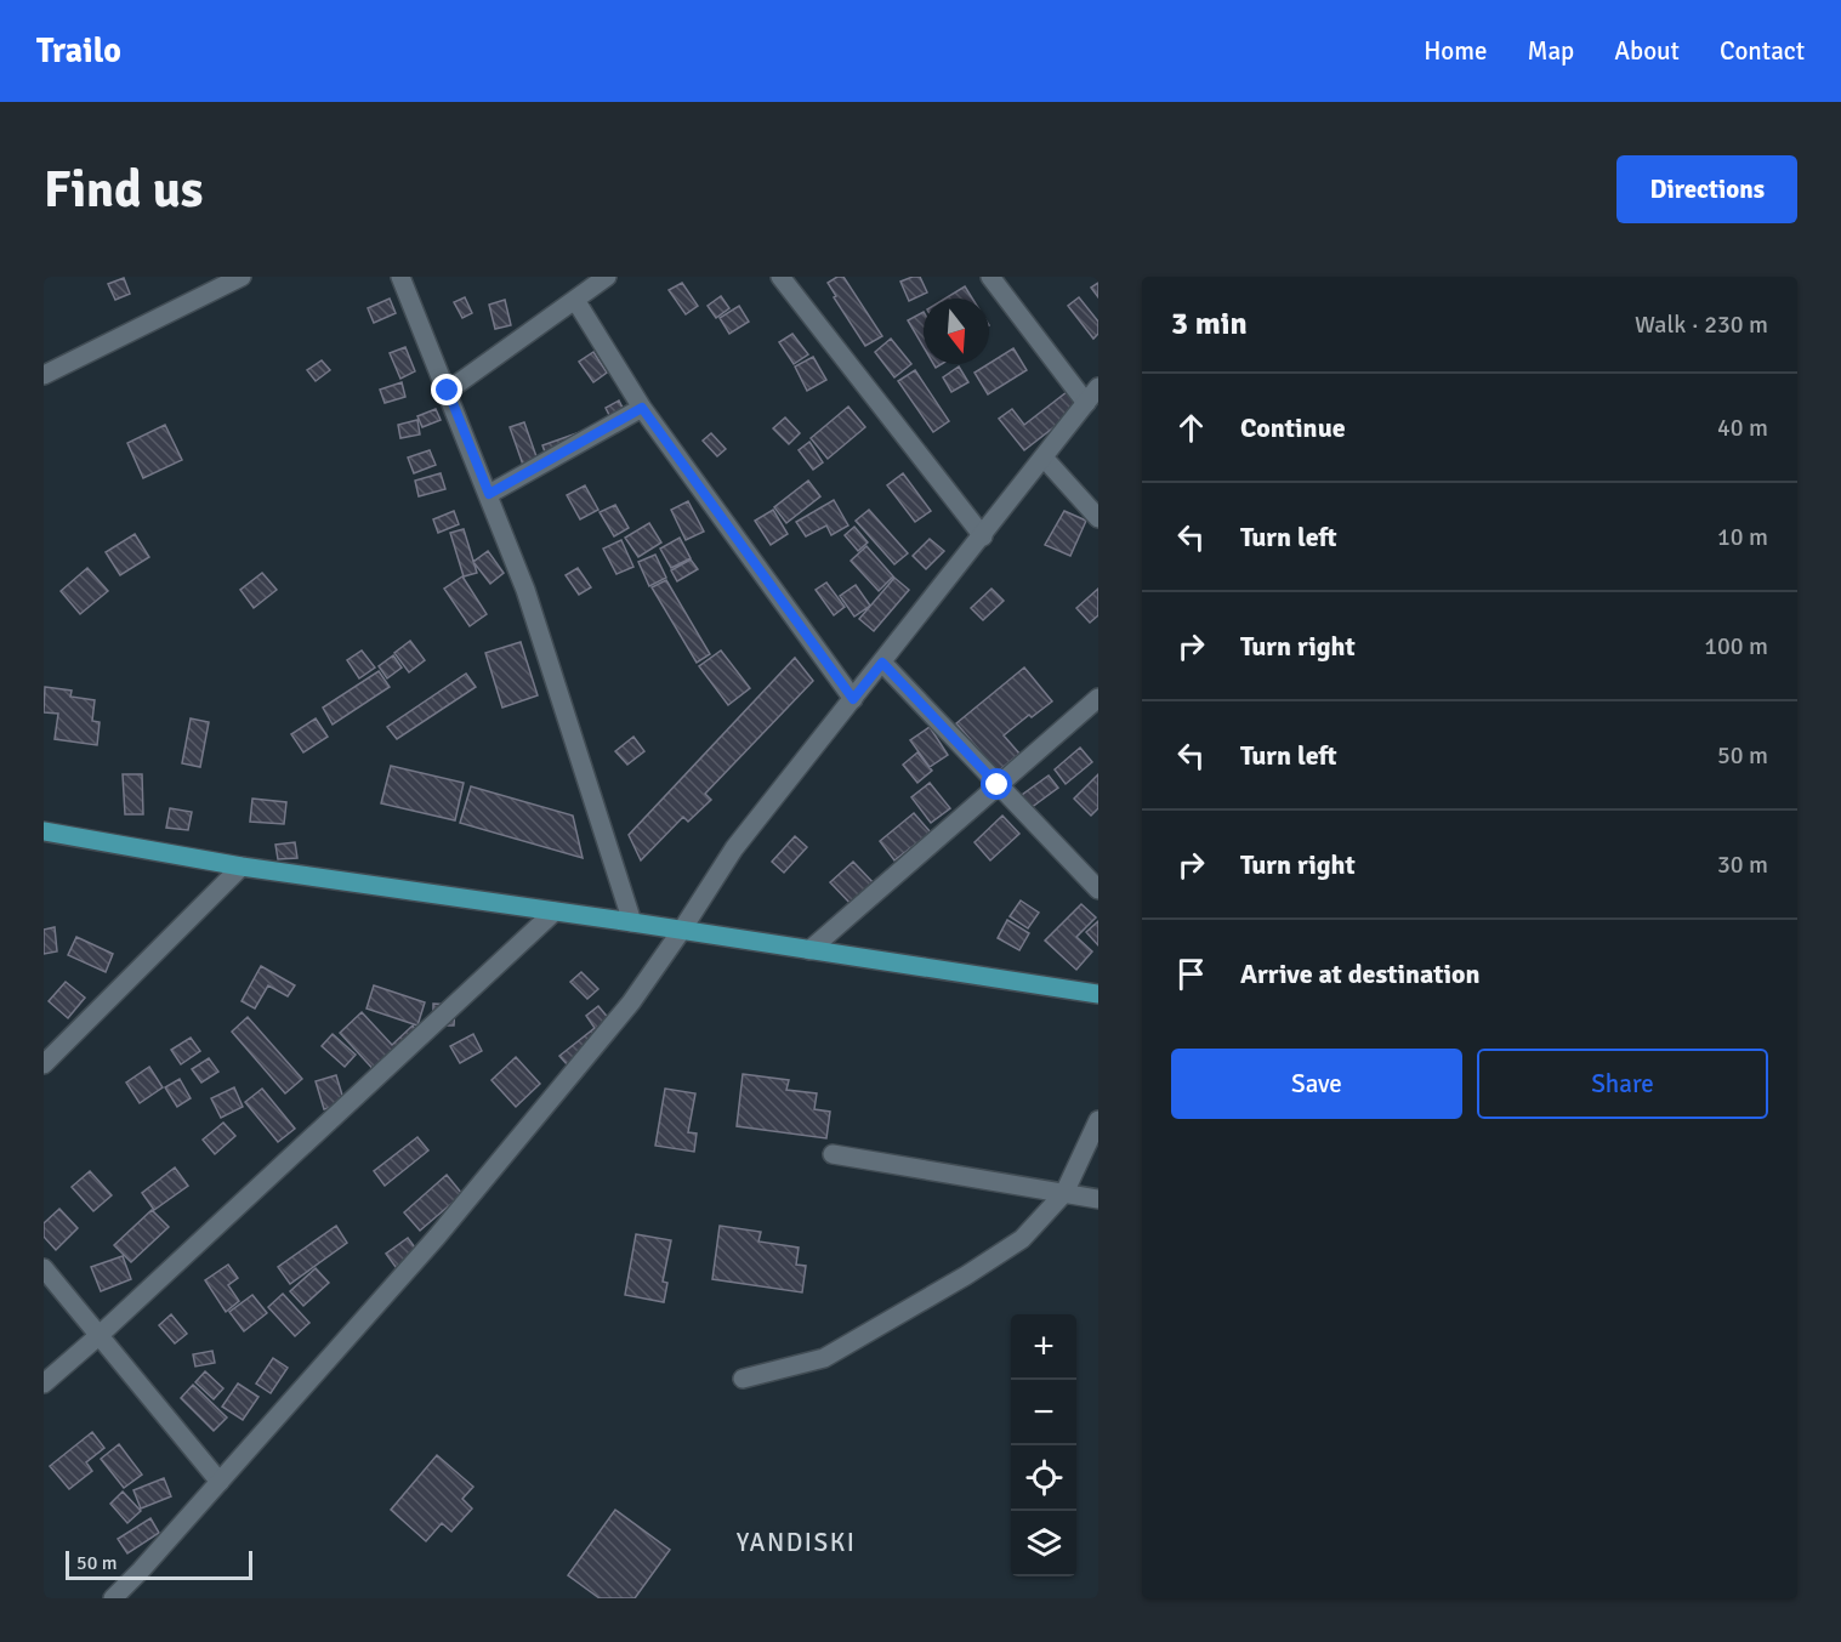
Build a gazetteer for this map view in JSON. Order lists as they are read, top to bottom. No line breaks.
{"districts":["YANDISKI"],"scale_bar":"50 m","north":"bottom","page":{"header":"Trailo","nav":["Home","Map","About","Contact"],"buttons":["Directions",["Save","Share"]],"title":"Find us","heading":["3 min","Walk · 230 m"],"list":[["Continue","40 m"],["Turn left","10 m"],["Turn right","100 m"],["Turn left","50 m"],["Turn right","30 m"],"Arrive at destination"],"map_buttons":["+","−"],"scale":"50 m"}}
